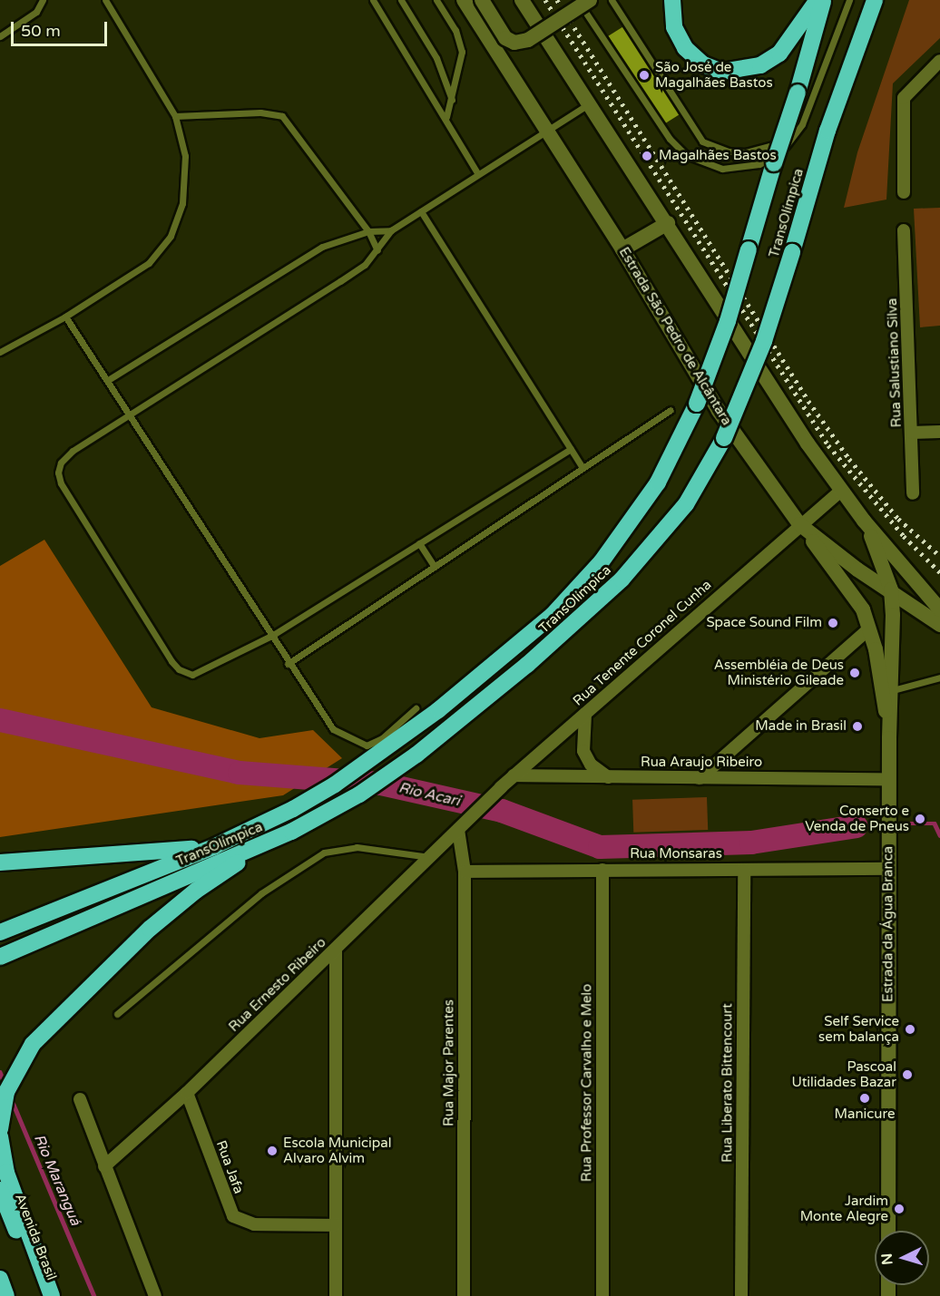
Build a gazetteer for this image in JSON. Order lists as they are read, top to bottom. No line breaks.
{"streets":{"highway":["TransOlímpica","Avenida Brasil"],"street":["Estrada São Pedro de Alcântara","Rua Salustiano Silva","Rua Tenente Coronel Cunha","Rua Araujo Ribeiro","Rua Monsaras","Estrada da Água Branca","Rua Ernesto Ribeiro","Rua Major Parentes","Rua Professor Carvalho e Melo","Rua Liberato Bittencourt","Rua Jafa"]},"crossings":[["Estrada São Pedro de Alcântara","Rua Tenente Coronel Cunha"],["Estrada São Pedro de Alcântara","Estrada da Água Branca"],["Rua Tenente Coronel Cunha","Rua Araujo Ribeiro"],["Rua Tenente Coronel Cunha","Estrada da Água Branca"],["Rua Tenente Coronel Cunha","Rua Ernesto Ribeiro"],["Rua Tenente Coronel Cunha","Rua Major Parentes"],["Rua Araujo Ribeiro","Estrada da Água Branca"],["Rua Monsaras","Estrada da Água Branca"],["Rua Monsaras","Rua Major Parentes"],["Rua Monsaras","Rua Professor Carvalho e Melo"],["Rua Monsaras","Rua Liberato Bittencourt"],["Rua Ernesto Ribeiro","Rua Major Parentes"],["Rua Ernesto Ribeiro","Rua Jafa"]],"water":["Rio Acari","Rio Maranguá"],"places":["São José de Magalhães Bastos","Magalhães Bastos","Space Sound Film","Assembléia de Deus Ministério Gileade","Made in Brasil","Conserto e Venda de Pneus","Self Service sem balança","Pascoal Utilidades Bazar","Manicure","Escola Municipal Alvaro Alvim","Jardim Monte Alegre"],"scale_bar":"50 m","north":"left"}
